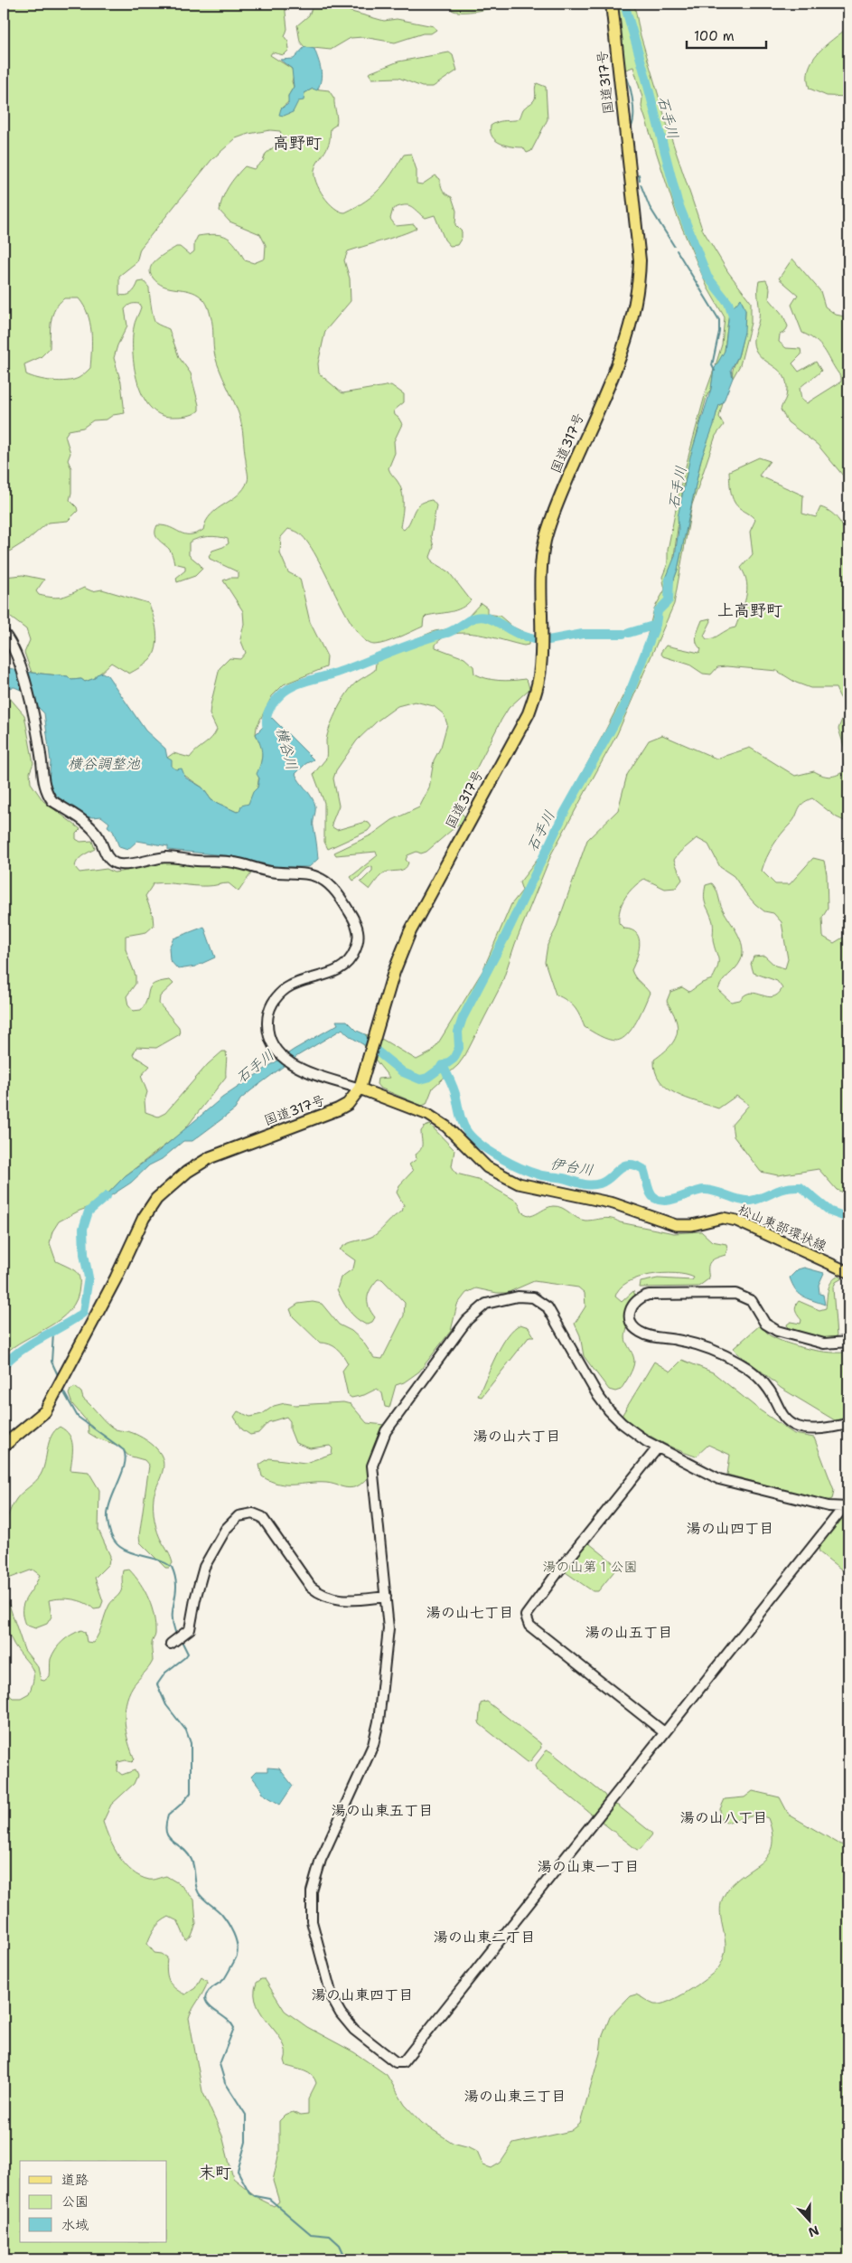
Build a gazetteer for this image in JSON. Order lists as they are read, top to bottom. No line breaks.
{"streets":{"highway":["国道317号"],"main road":["松山東部環状線"]},"crossings":[["国道317号","松山東部環状線"]],"districts":["高野町","上高野町","湯の山六丁目","湯の山四丁目","湯の山七丁目","湯の山五丁目","湯の山東五丁目","湯の山八丁目","湯の山東一丁目","湯の山東二丁目","湯の山東四丁目","湯の山東三丁目","末町"],"water":["石手川","横谷川","横谷調整池","伊台川"],"parks":["湯の山第１公園"],"legend":["道路","公園","水域"],"scale_bar":"100 m","north":"bottom"}
